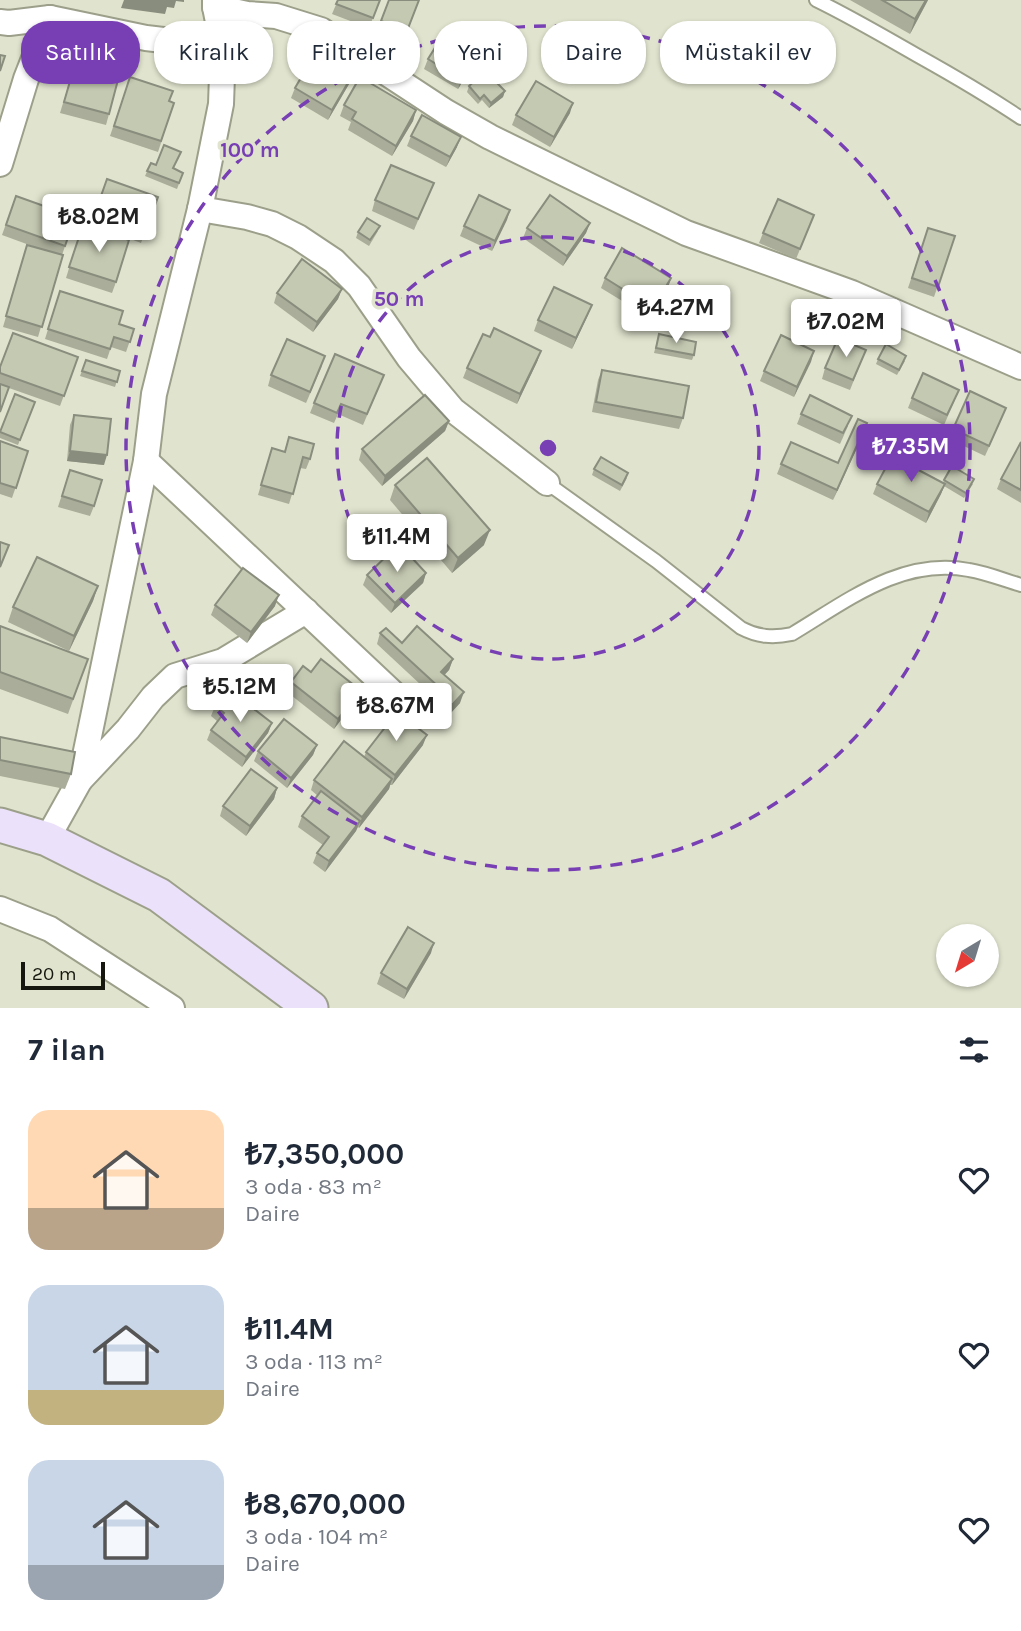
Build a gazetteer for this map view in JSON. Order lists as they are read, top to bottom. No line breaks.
{"scale_bar":"20 m","north":"bottom left","page":{"chip":["Satılık","Kiralık","Filtreler","Yeni","Daire","Müstakil ev"],"price":["₺8.02M","₺4.27M","₺7.02M","₺7.35M","₺11.4M","₺5.12M","₺8.67M"],"scale":"20 m","heading":"7 ilan","list":[{"name":"₺7,350,000","note":"3 oda · 83 m² · Daire"},{"name":"₺11.4M","note":"3 oda · 113 m² · Daire"},{"name":"₺8,670,000","note":"3 oda · 104 m² · Daire"}]},"rings":["100 m","50 m"]}
